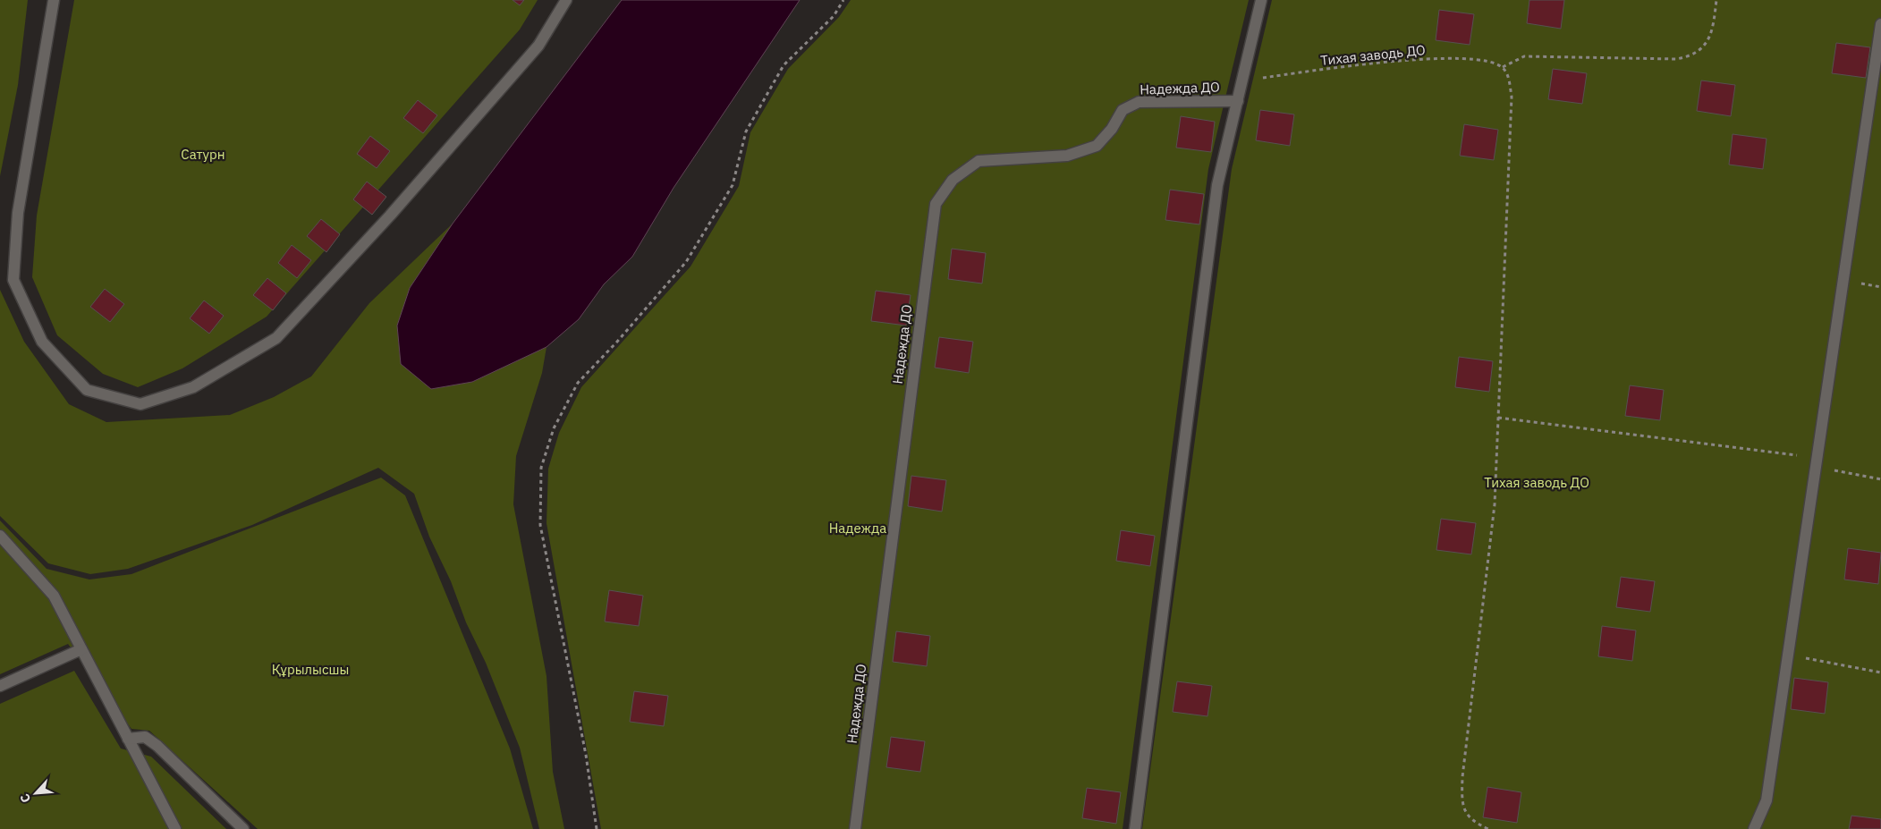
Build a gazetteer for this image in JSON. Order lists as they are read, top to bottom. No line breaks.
{"streets":{"street":["Надежда ДО"],"path":["Тихая заводь ДО"]},"parks":["Сатурн","Тихая заводь ДО","Надежда","Құрылысшы"],"north":"bottom left"}
